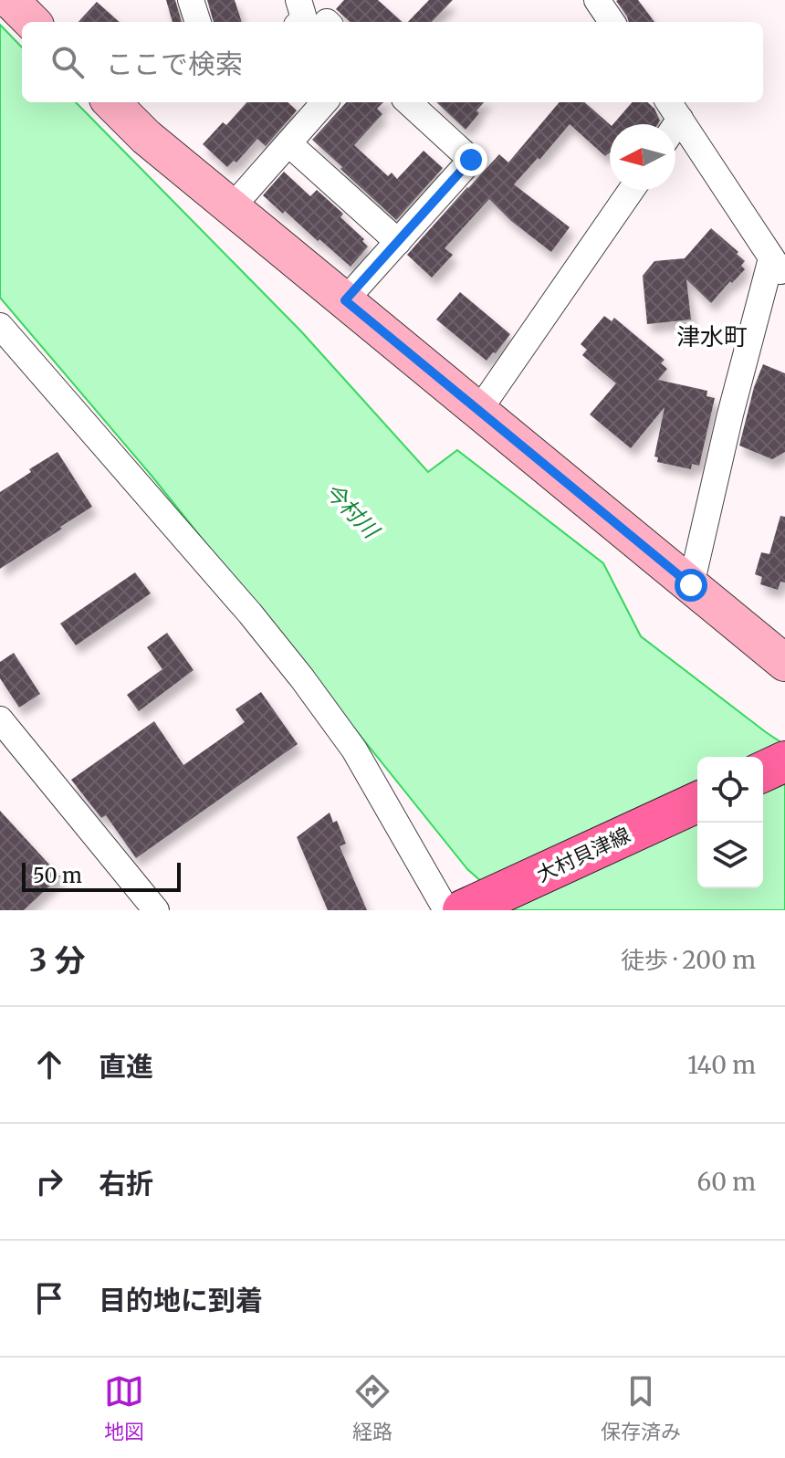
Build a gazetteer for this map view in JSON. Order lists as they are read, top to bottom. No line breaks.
{"streets":{"main road":["大村貝津線"]},"districts":["津水町"],"water":["今村川"],"scale_bar":"50 m","north":"left","page":{"search":"ここで検索","scale":"50 m","heading":["3 分","徒歩 · 200 m"],"list":[["直進","140 m"],["右折","60 m"],"目的地に到着"],"nav":["地図","経路","保存済み"]}}
